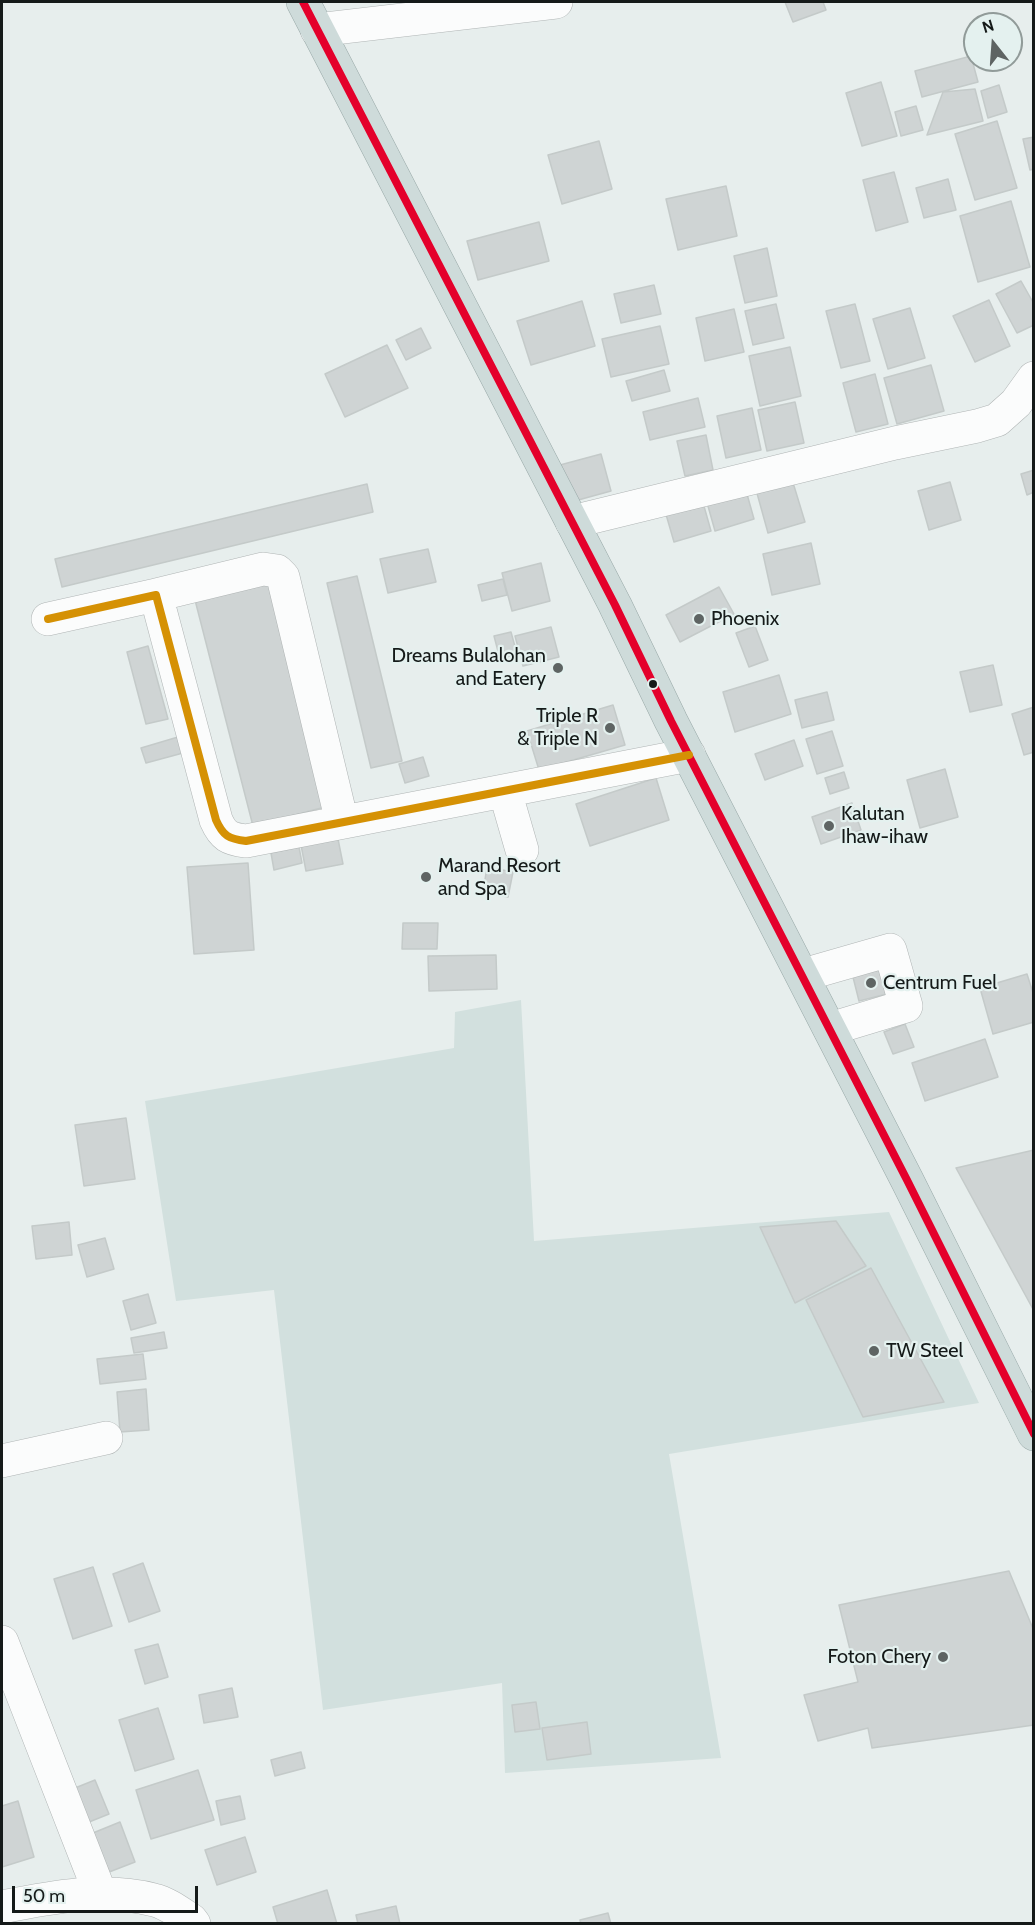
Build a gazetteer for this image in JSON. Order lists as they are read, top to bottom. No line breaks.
{"places":["Phoenix","Dreams Bulalohan and Eatery","Triple R & Triple N","Kalutan Ihaw-ihaw","Marand Resort and Spa","Centrum Fuel","TW Steel","Foton Chery"],"scale_bar":"50 m","north":"top"}
